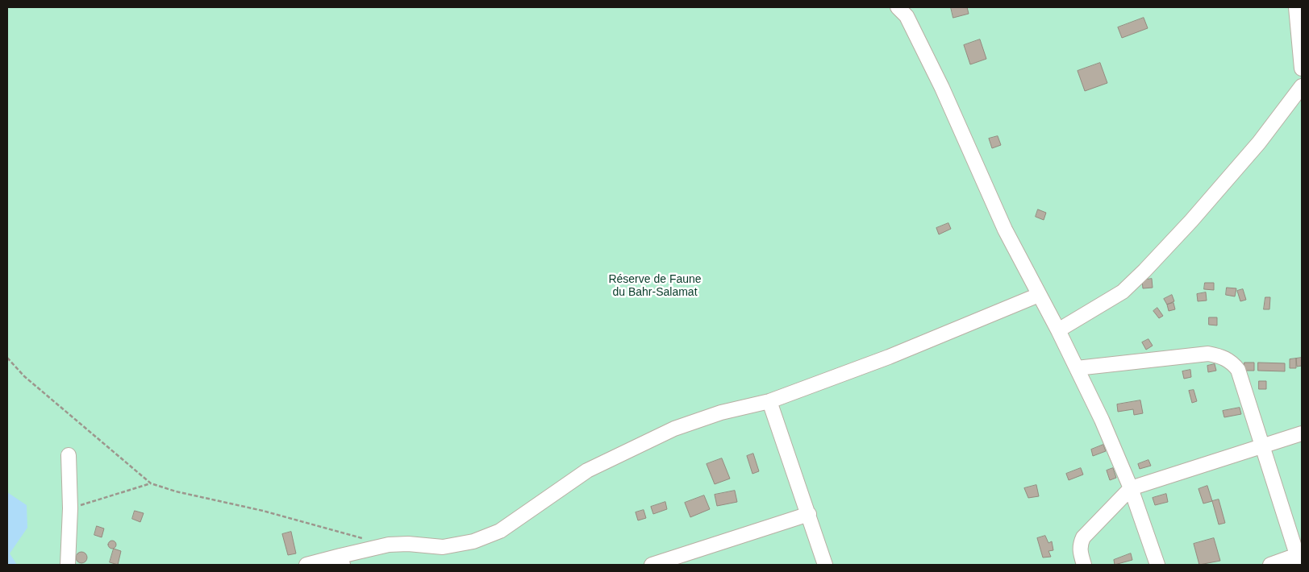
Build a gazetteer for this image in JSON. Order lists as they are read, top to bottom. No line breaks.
{"parks":["Réserve de Faune du Bahr-Salamat"]}
